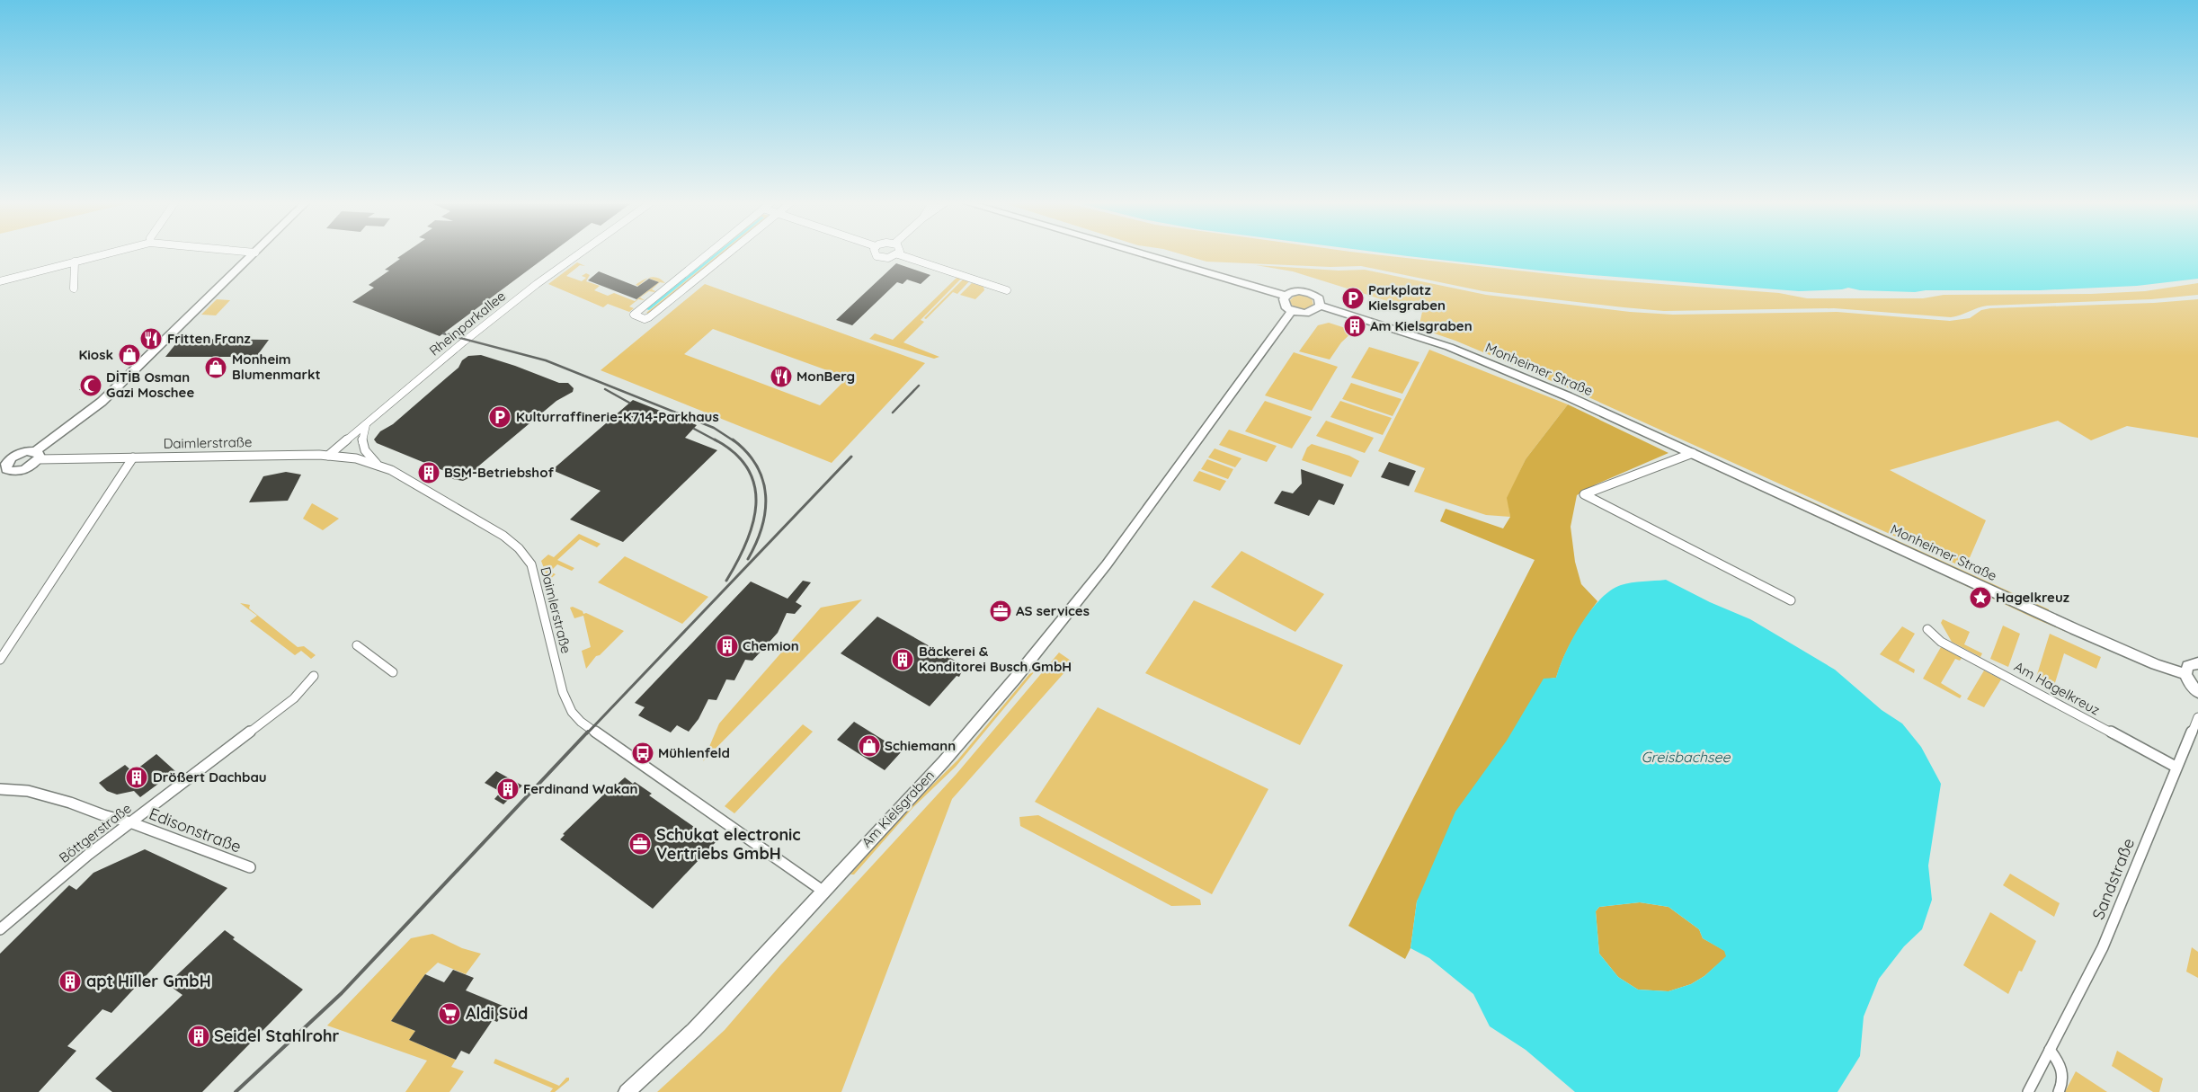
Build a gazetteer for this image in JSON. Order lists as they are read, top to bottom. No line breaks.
{"streets":{"street":["Rheinparkallee","Monheimer Straße","Daimlerstraße","Am Hagelkreuz","Am Kielsgraben","Edisonstraße","Böttgerstraße","Sandstraße"]},"crossings":[["Rheinparkallee","Daimlerstraße"],["Monheimer Straße","Am Kielsgraben"],["Daimlerstraße","Am Kielsgraben"],["Am Hagelkreuz","Sandstraße"],["Edisonstraße","Böttgerstraße"]],"water":["Greisbachsee"],"places":{"parking":["Parkplatz Kielsgraben","Kulturraffinerie-K714-Parkhaus"],"building":["Am Kielsgraben","BSM-Betriebshof","Chemion","Bäckerei & Konditorei Busch GmbH","Drößert Dachbau","Ferdinand Wakan","apt Hiller GmbH","Seidel Stahlrohr"],"restaurant":["Fritten Franz","MonBerg"],"shop":["Kiosk","Monheim Blumenmarkt","Schiemann"],"mosque":["DİTİB Osman Gazi Moschee"],"place":["Hagelkreuz"],"office":["AS services","Schukat electronic Vertriebs GmbH"],"bus stop":["Mühlenfeld"],"supermarket":["Aldi Süd"]}}
